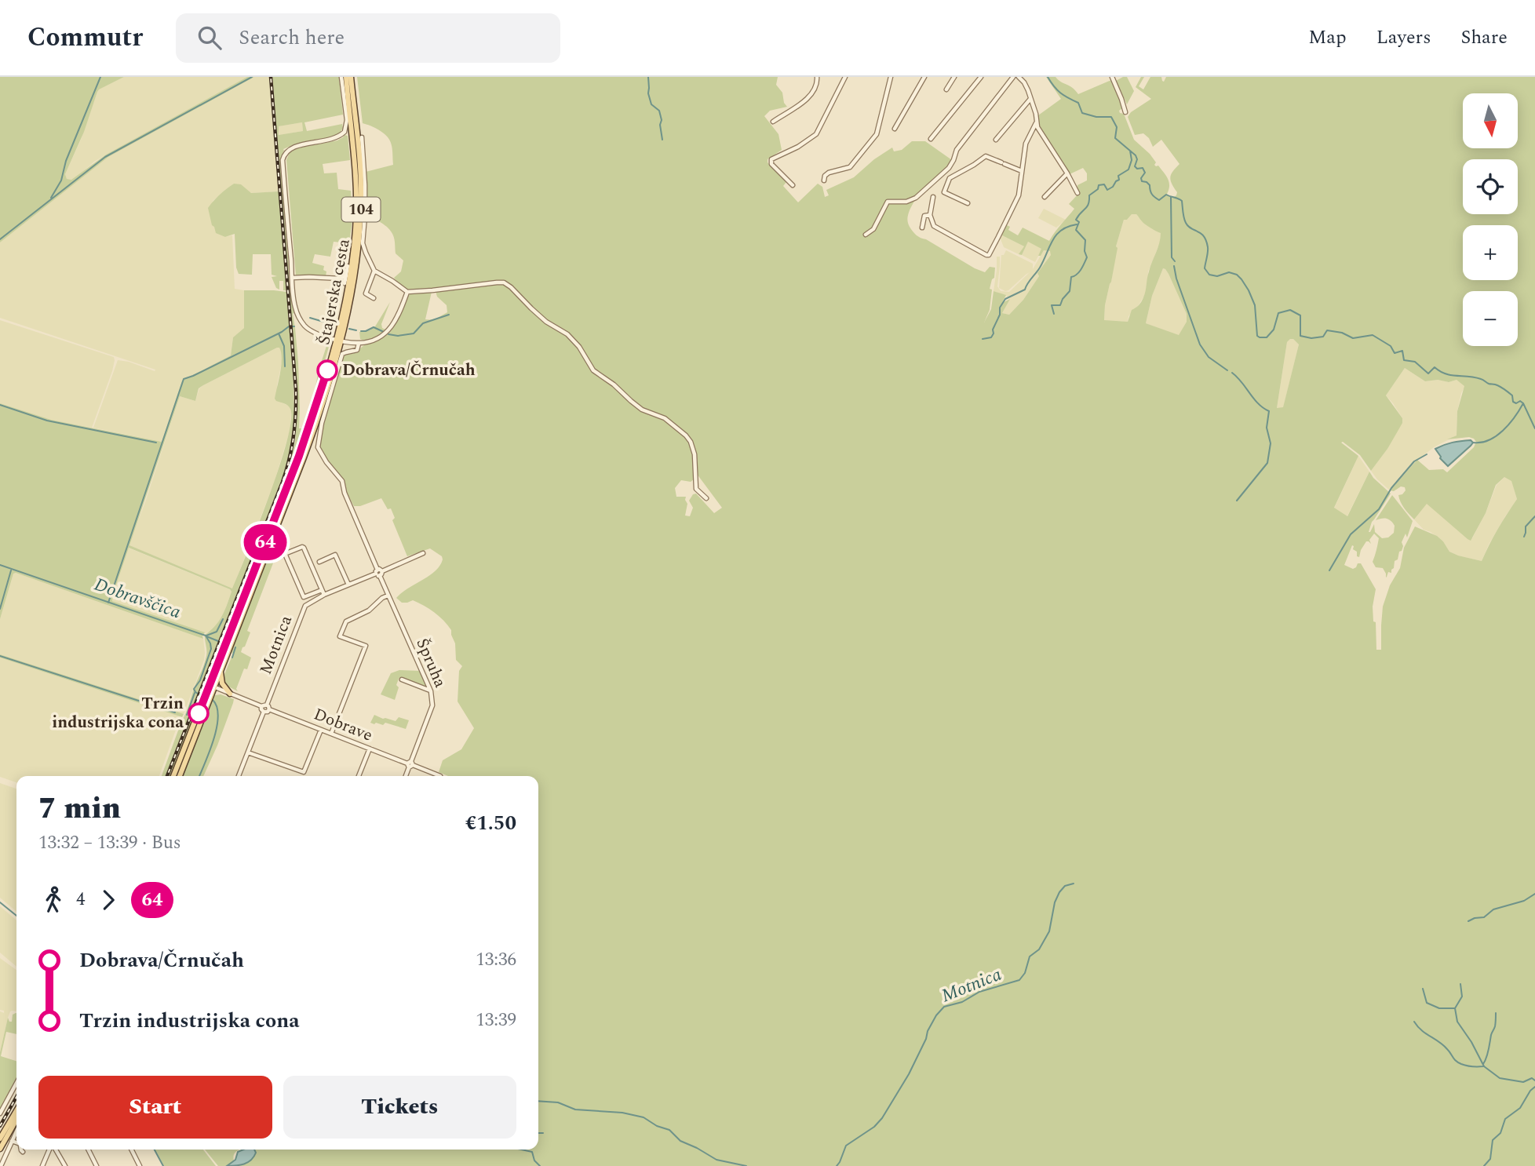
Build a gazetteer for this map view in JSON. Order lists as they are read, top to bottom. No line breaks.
{"streets":{"main road":["104","Štajerska cesta"],"street":["Motnica","Špruha","Dobrave"]},"crossings":[["104","Štajerska cesta"],["Motnica","Špruha"],["Motnica","Dobrave"],["Špruha","Dobrave"]],"water":["Dobravščica","Motnica"],"places":["Dobrava/Črnučah","Trzin industrijska cona"],"lines":["bus line 64"],"north":"bottom","page":{"header":"Commutr","search":"Search here","nav":["Map","Layers","Share"],"on_map":"64","map_buttons":["+","−"],"heading":["7 min","13:32 – 13:39 · Bus","€1.50"],"legs":["4","64"],"list":[{"name":"Dobrava/Črnučah","value":"13:36"},{"name":"Trzin industrijska cona","value":"13:39"}],"buttons":["Start","Tickets"]}}
